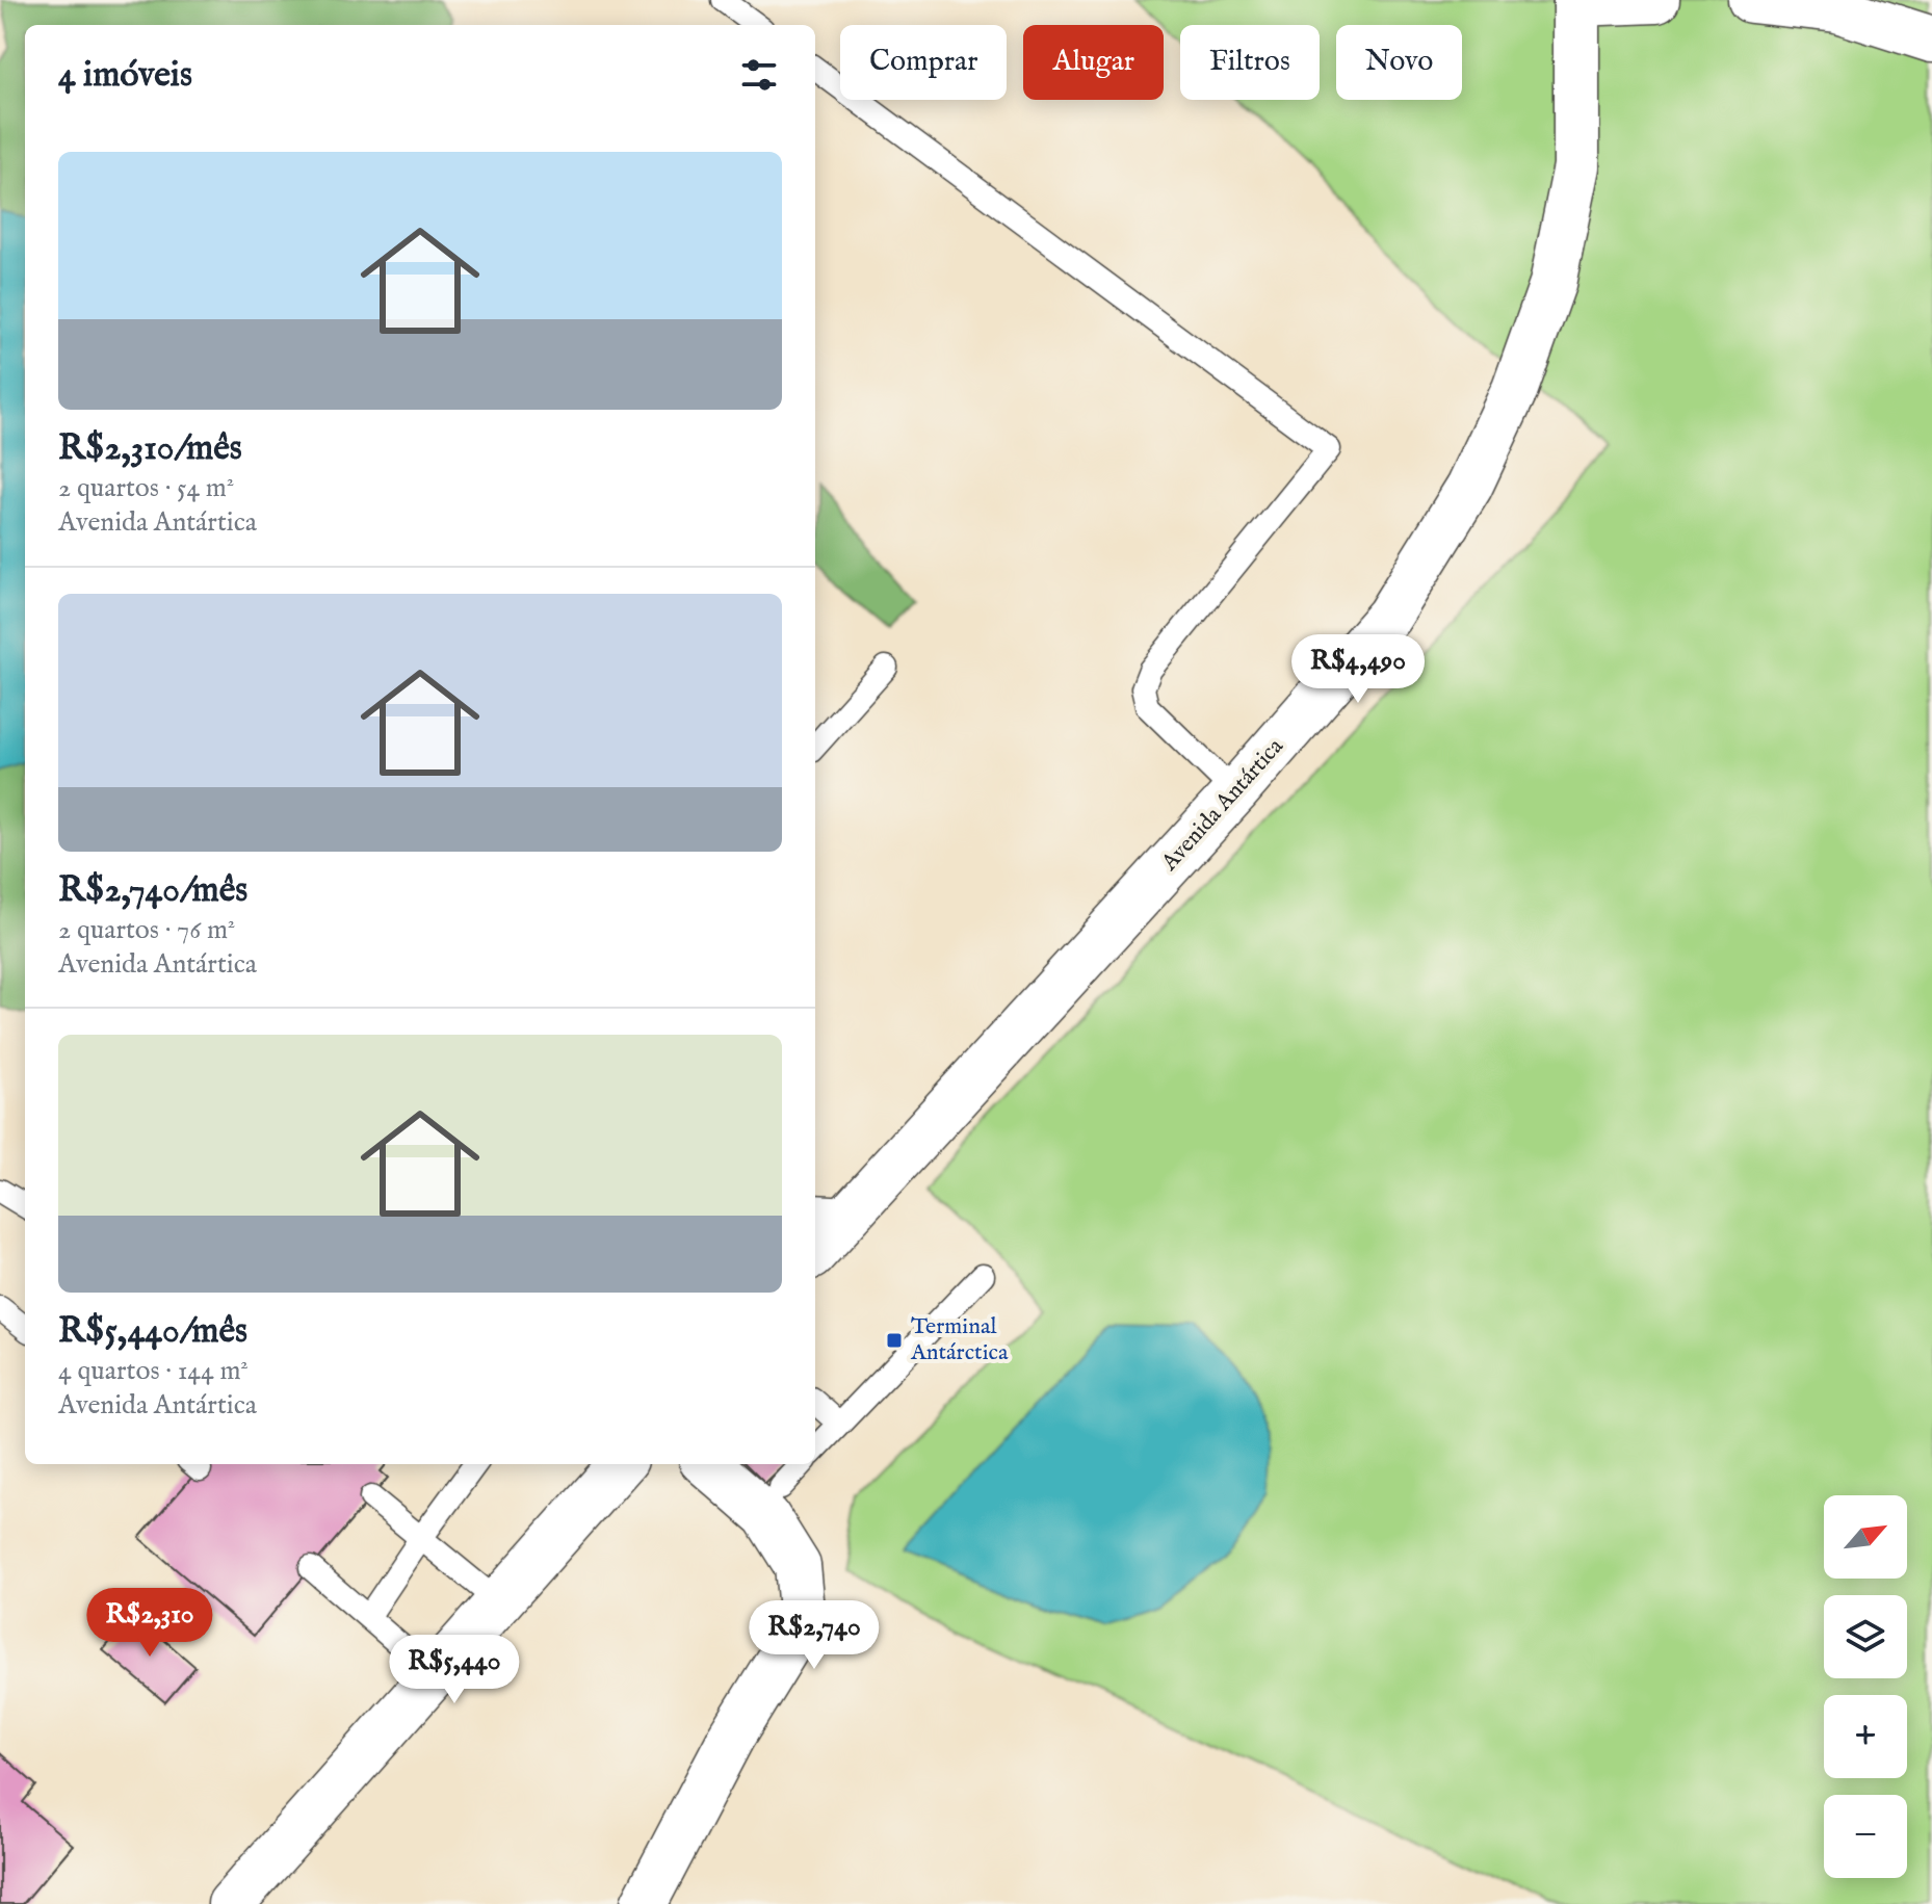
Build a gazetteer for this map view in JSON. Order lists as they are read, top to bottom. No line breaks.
{"streets":{"main road":["Avenida Antártica"]},"places":{"transit":["Terminal Antárctica"]},"north":"top right","page":{"chip":["Comprar","Alugar","Filtros","Novo"],"heading":"4 imóveis","list":[{"name":"R$2,310/mês","note":"2 quartos · 54 m² · Avenida Antártica"},{"name":"R$2,740/mês","note":"2 quartos · 76 m² · Avenida Antártica"},{"name":"R$5,440/mês","note":"4 quartos · 144 m² · Avenida Antártica"}],"price":["R$4,490","R$2,310","R$2,740","R$5,440"],"map_buttons":["+","−"]}}
